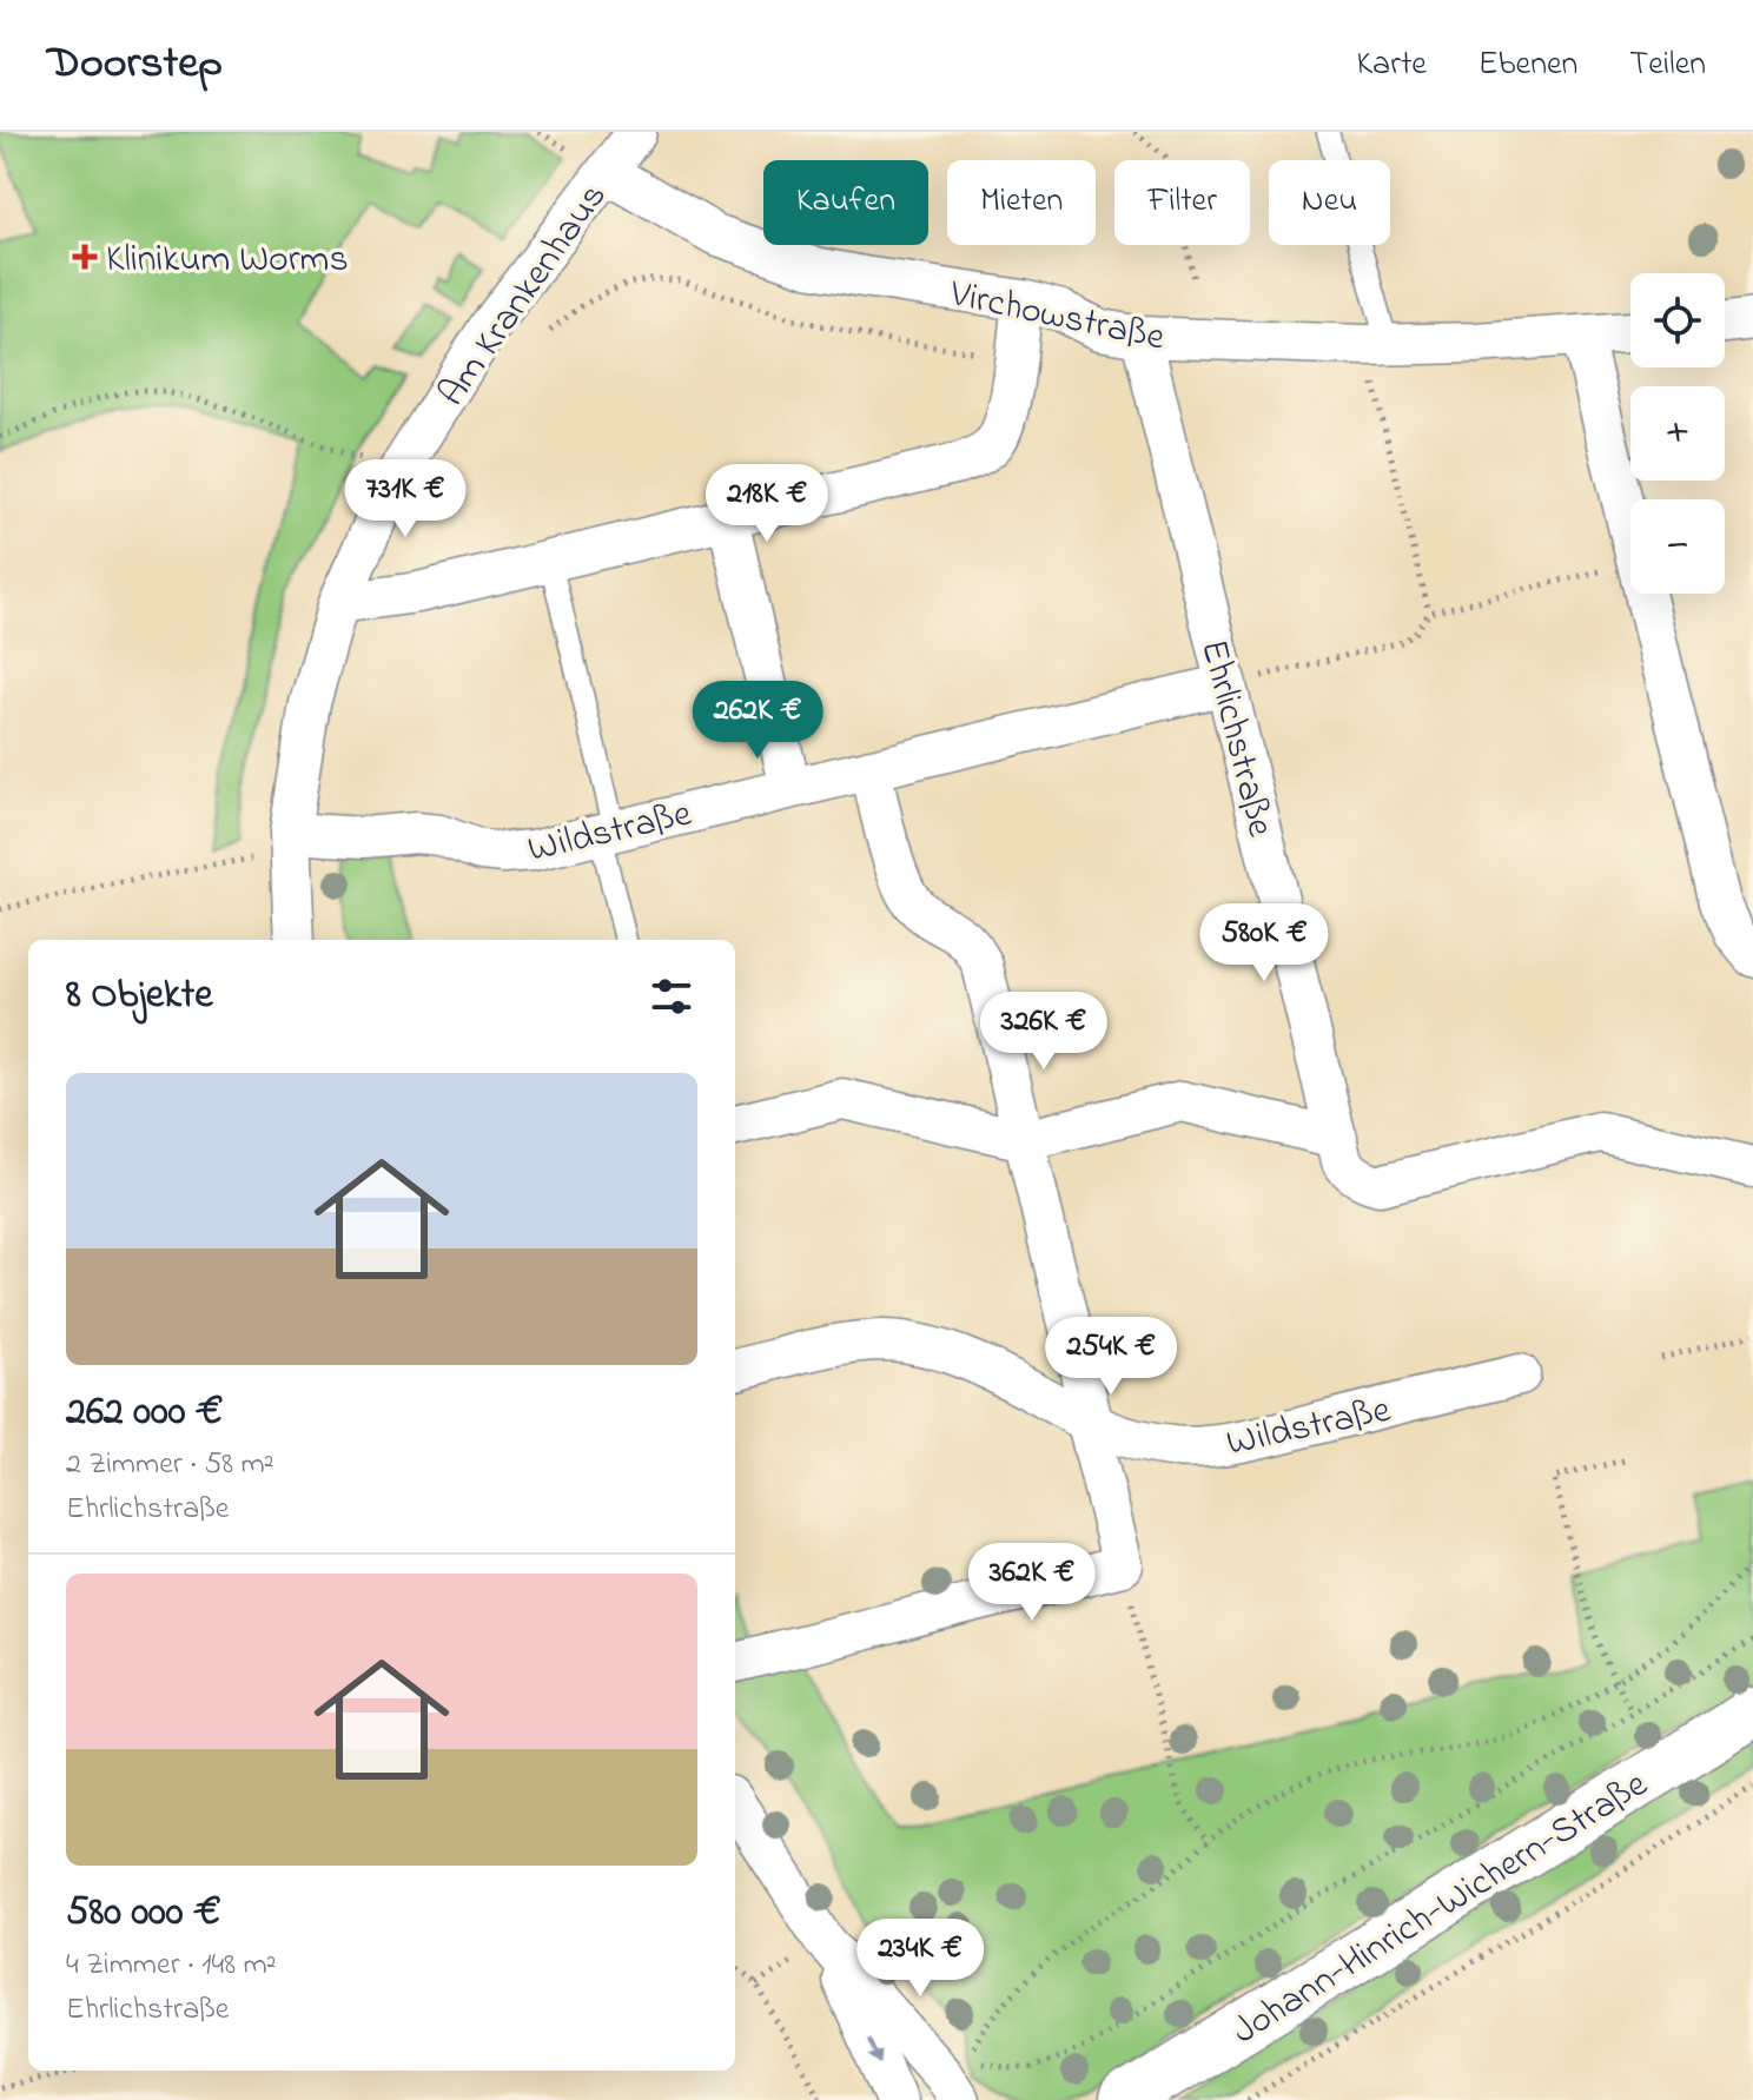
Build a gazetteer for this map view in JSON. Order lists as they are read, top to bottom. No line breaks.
{"streets":{"street":["Am Krankenhaus","Virchowstraße","Ehrlichstraße","Wildstraße","Johann-Hinrich-Wichern-Straße"]},"crossings":[["Am Krankenhaus","Virchowstraße"],["Am Krankenhaus","Wildstraße"],["Virchowstraße","Ehrlichstraße"],["Ehrlichstraße","Wildstraße"]],"places":{"health":["Klinikum Worms"]},"page":{"header":"Doorstep","nav":["Karte","Ebenen","Teilen"],"chip":["Kaufen","Mieten","Filter","Neu"],"map_buttons":["+","−"],"price":["731K €","218K €","262K €","580K €","326K €","254K €","362K €","234K €"],"heading":"8 Objekte","list":[{"name":"262 000 €","note":"2 Zimmer · 58 m² · Ehrlichstraße"},{"name":"580 000 €","note":"4 Zimmer · 148 m² · Ehrlichstraße"}]}}
